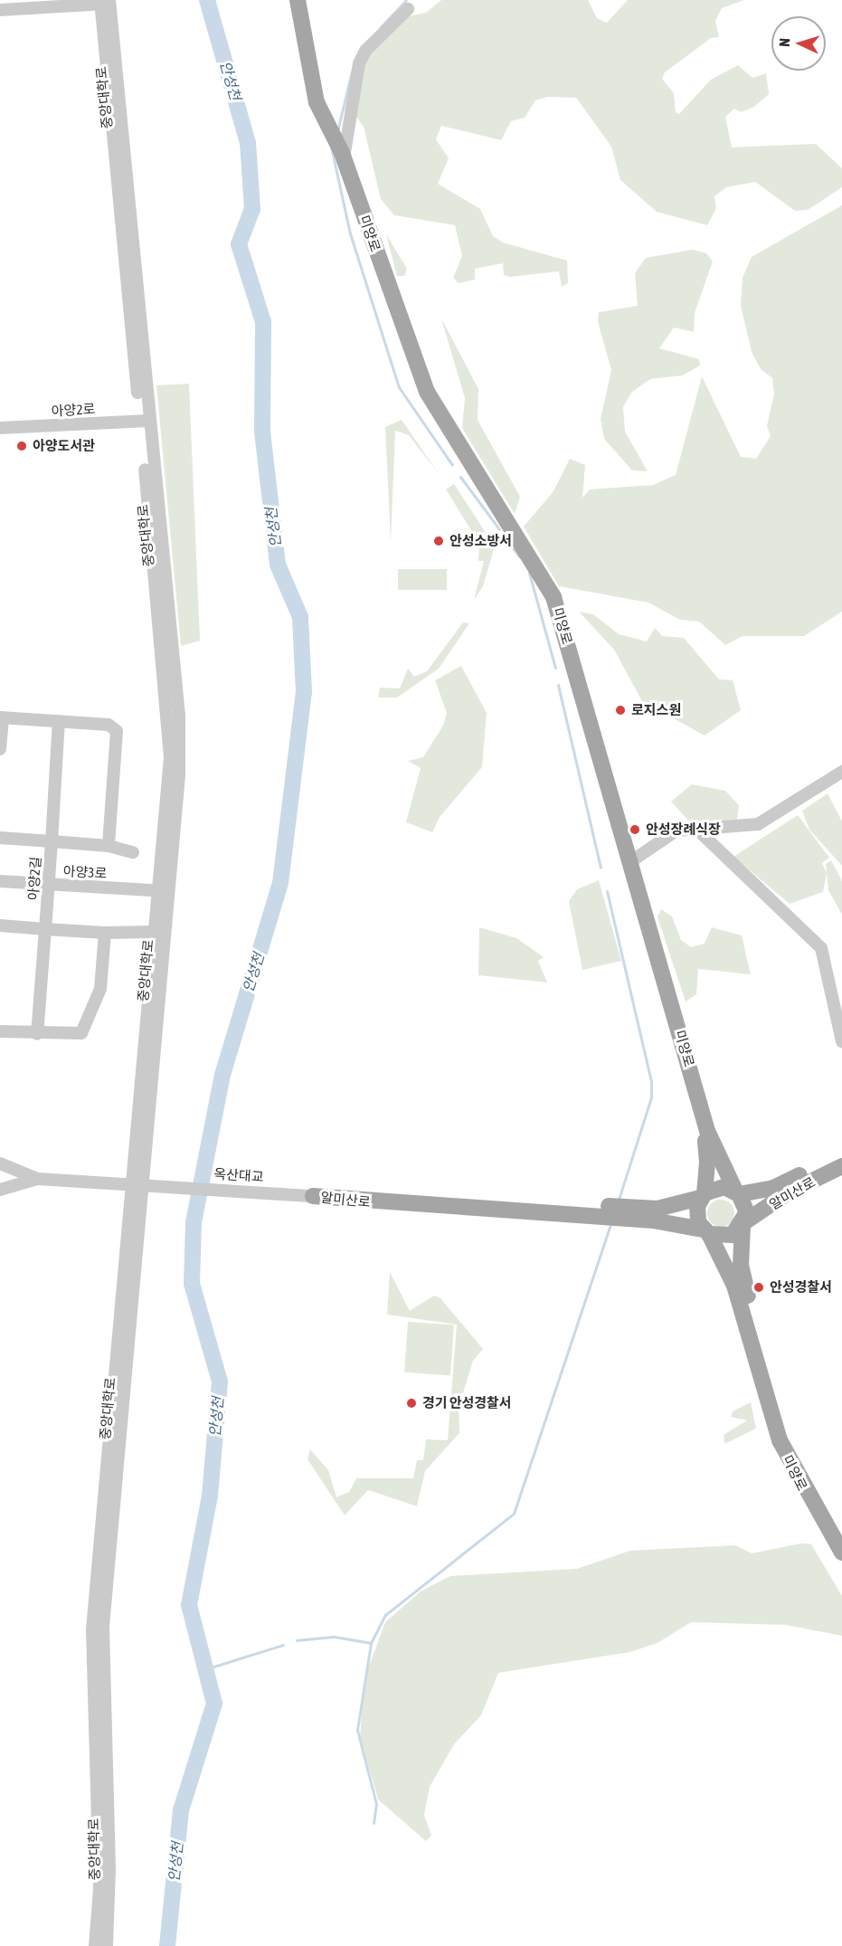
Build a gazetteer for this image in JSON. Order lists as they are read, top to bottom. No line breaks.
{"streets":{"main road":["미양로","알미산로"],"street":["중앙대학로","아양2로","아양3로","아양2길","옥산대교"]},"crossings":[["중앙대학로","아양2로"],["중앙대학로","아양3로"],["중앙대학로","옥산대교"],["미양로","알미산로"],["아양3로","아양2길"],["옥산대교","알미산로"]],"water":["안성천"],"places":["아양도서관","안성소방서","로지스원","안성장례식장","안성경찰서","경기 안성경찰서"],"north":"left"}
